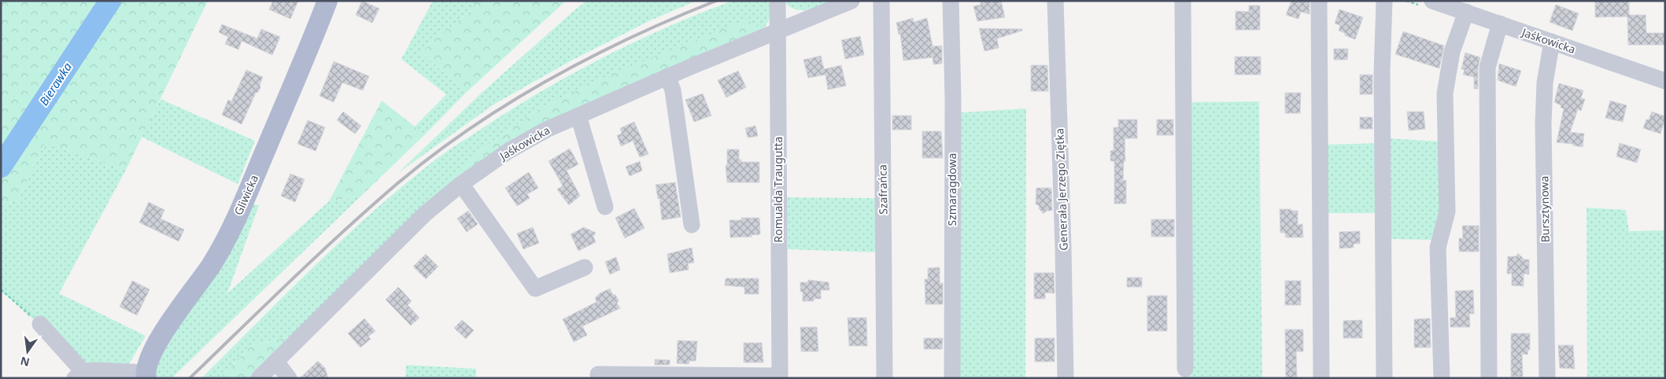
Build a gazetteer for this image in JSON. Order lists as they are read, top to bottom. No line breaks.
{"streets":{"main road":["Gliwicka"],"street":["Jaśkowicka","Romualda Traugutta","Szafrańca","Szmaragdowa","Generała Jerzego Ziętka","Bursztynowa"]},"crossings":[["Jaśkowicka","Romualda Traugutta"],["Jaśkowicka","Bursztynowa"]],"water":["Bierawka"],"north":"bottom"}
